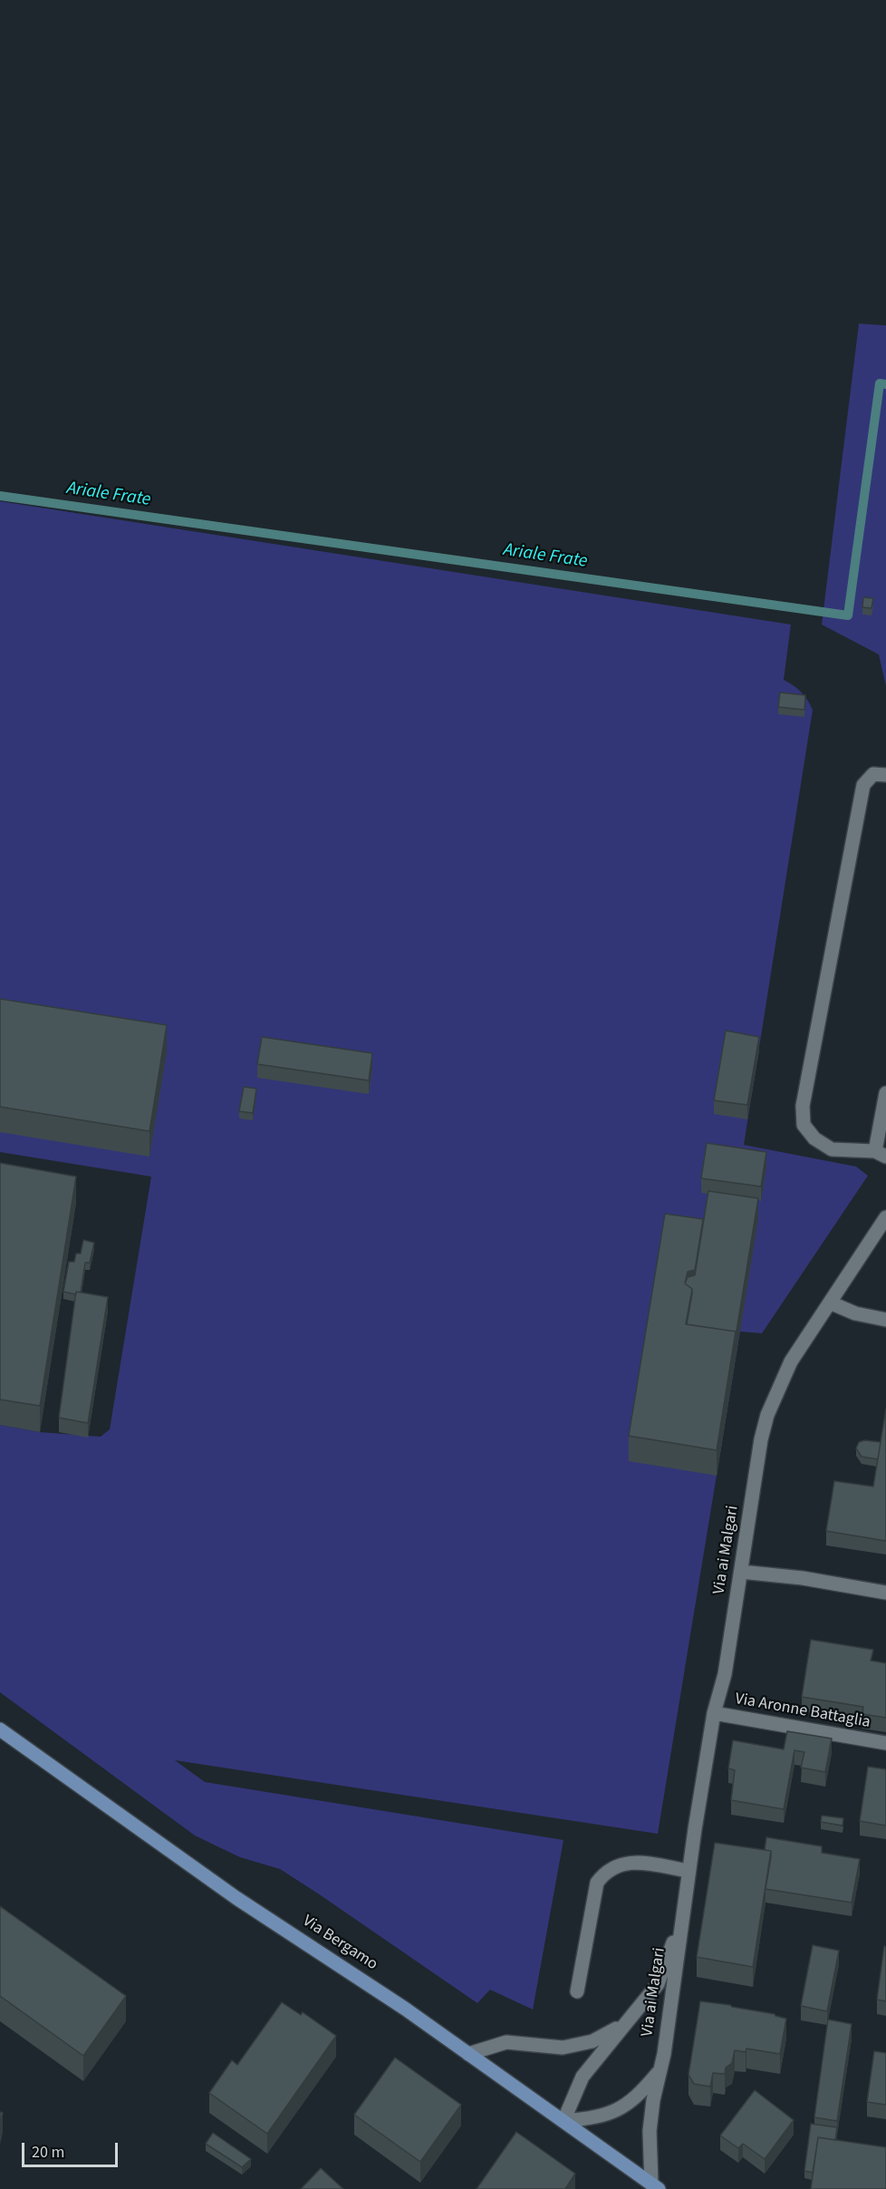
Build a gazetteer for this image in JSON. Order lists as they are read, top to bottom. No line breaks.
{"streets":{"main road":["Via Bergamo"],"street":["Via ai Malgari","Via Aronne Battaglia"]},"crossings":[["Via ai Malgari","Via Aronne Battaglia"],["Via ai Malgari","Via Bergamo"]],"water":["Ariale Frate"],"scale_bar":"20 m"}
